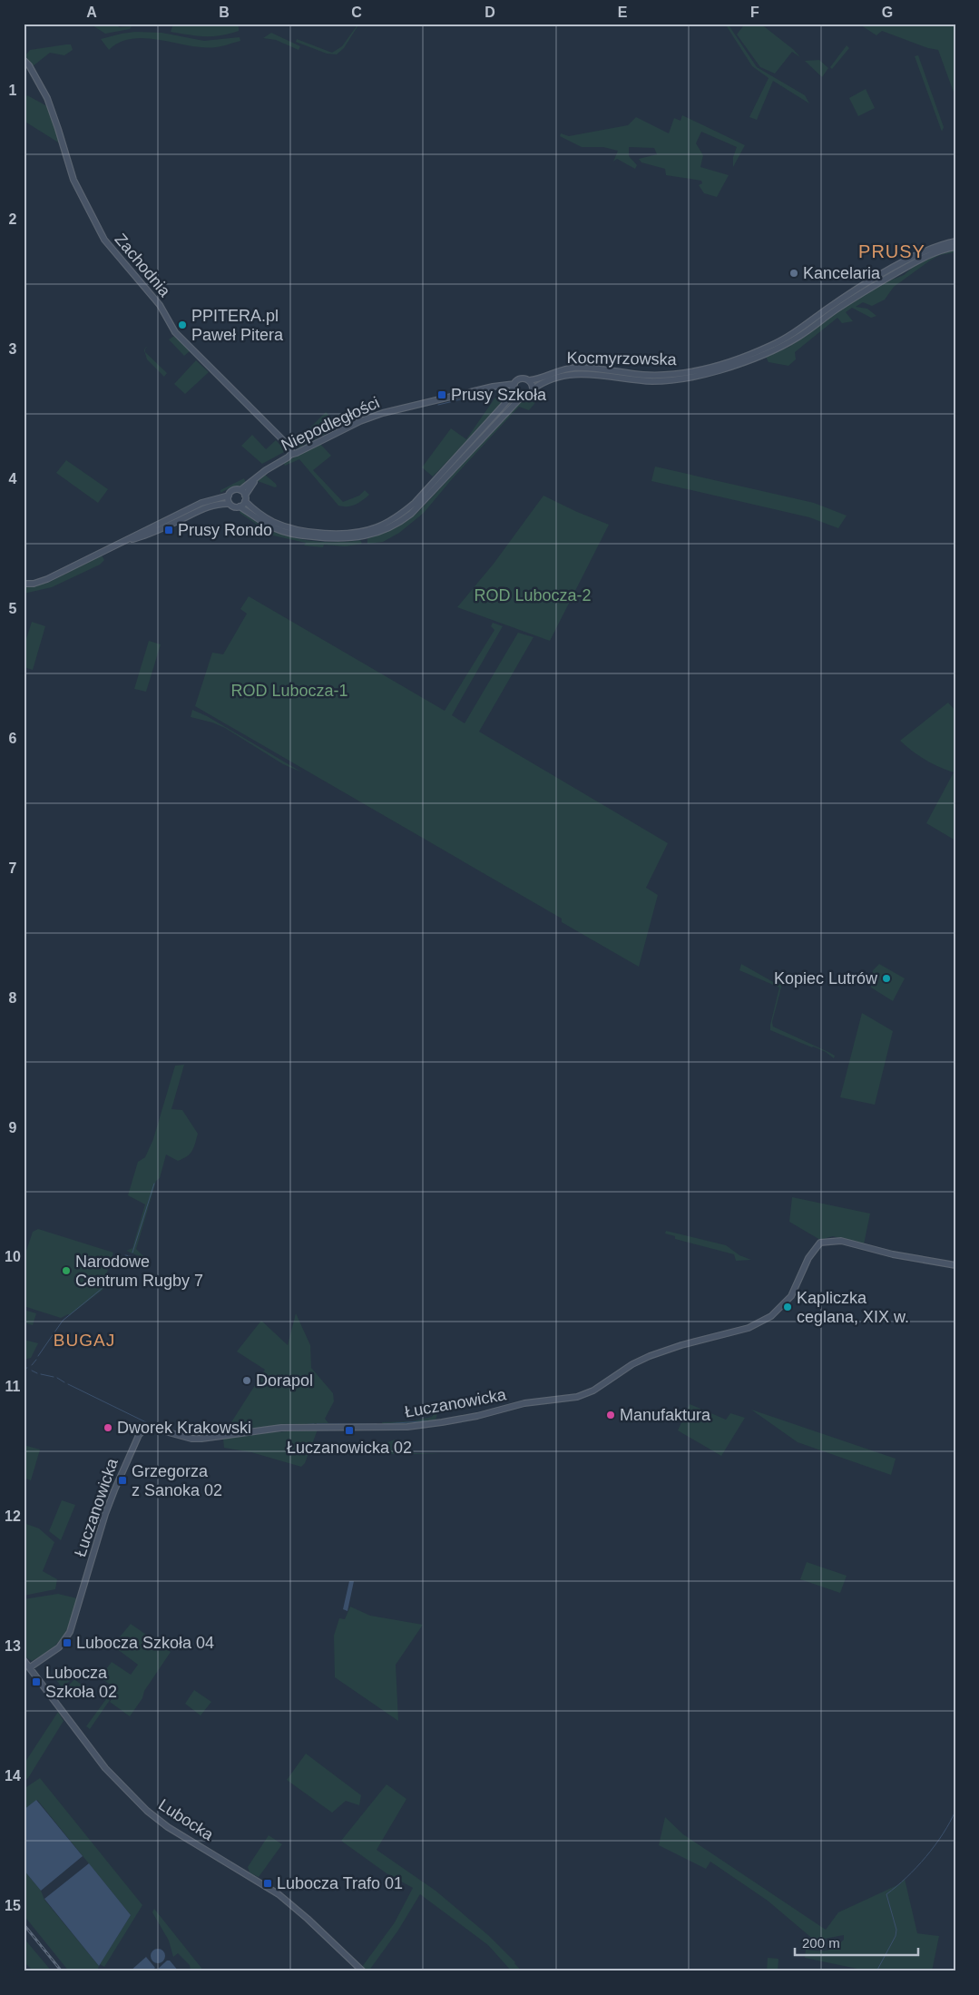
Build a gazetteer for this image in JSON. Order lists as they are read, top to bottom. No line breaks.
{"streets":{"street":["Zachodnia","Kocmyrzowska","Niepodległości","Łuczanowicka","Lubocka"]},"crossings":[["Zachodnia","Niepodległości"],["Kocmyrzowska","Niepodległości"],["Łuczanowicka","Lubocka"]],"districts":["PRUSY","BUGAJ"],"parks":["ROD Lubocza-2","ROD Lubocza-1"],"places":{"other":["Kancelaria","PPITERA.pl Paweł Pitera","Kopiec Lutrów","Narodowe Centrum Rugby 7","Kapliczka ceglana, XIX w.","Dorapol","Manufaktura","Dworek Krakowski"],"transit":["Prusy Szkoła","Prusy Rondo","Łuczanowicka 02","Grzegorza z Sanoka 02","Lubocza Szkoła 04","Lubocza Szkoła 02","Lubocza Trafo 01"]},"scale_bar":"200 m","grid":{"columns":["A","B","C","D","E","F","G"],"rows":["1","2","3","4","5","6","7","8","9","10","11","12","13","14","15"]}}
